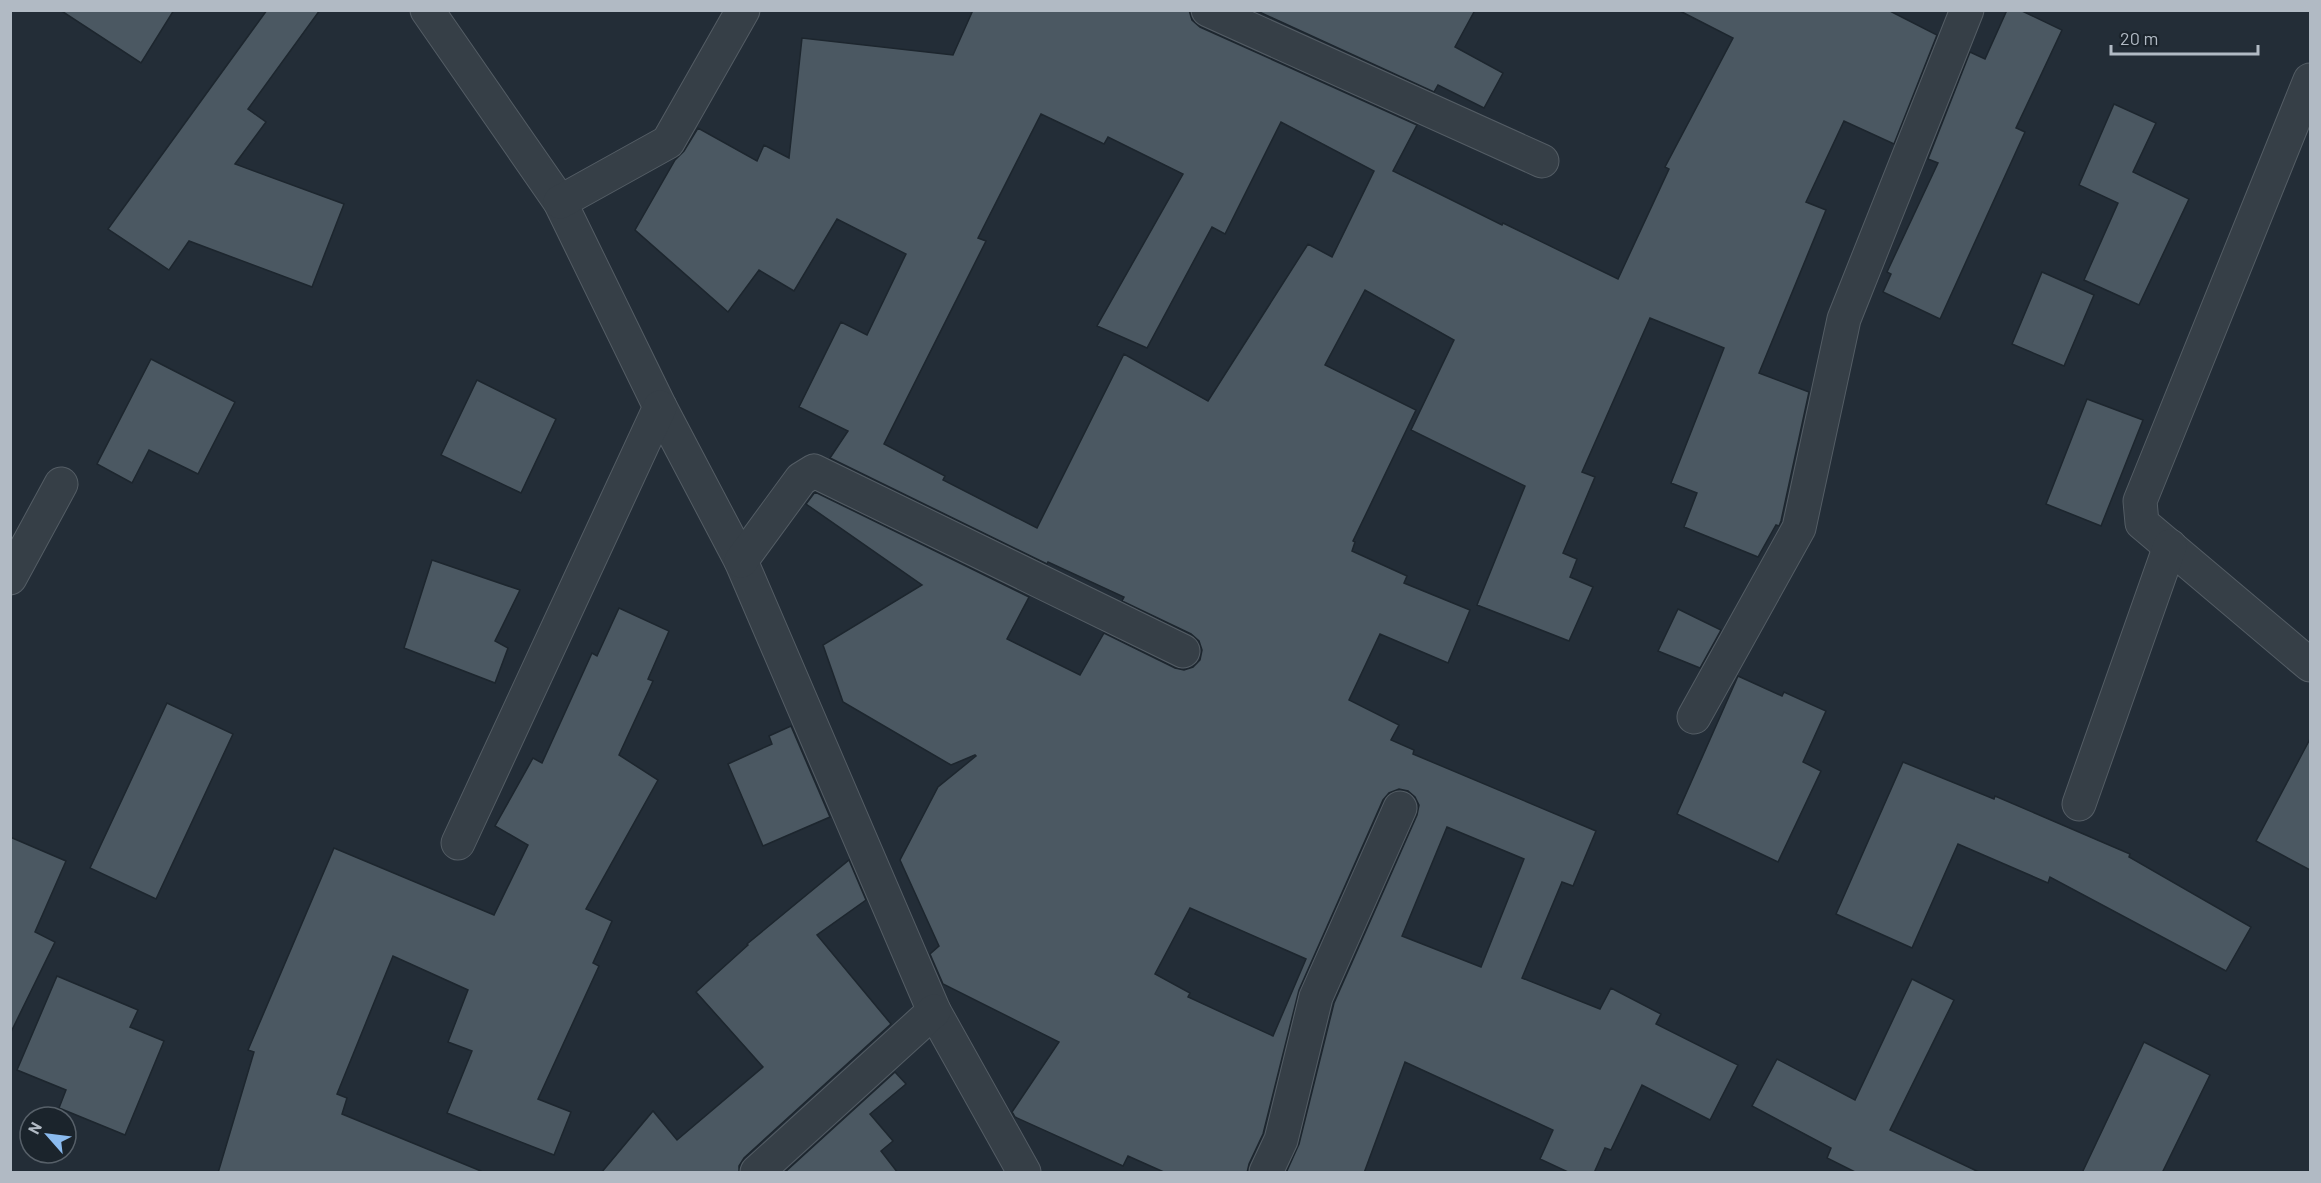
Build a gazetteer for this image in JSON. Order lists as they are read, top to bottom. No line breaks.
{"scale_bar":"20 m","north":"top left"}
